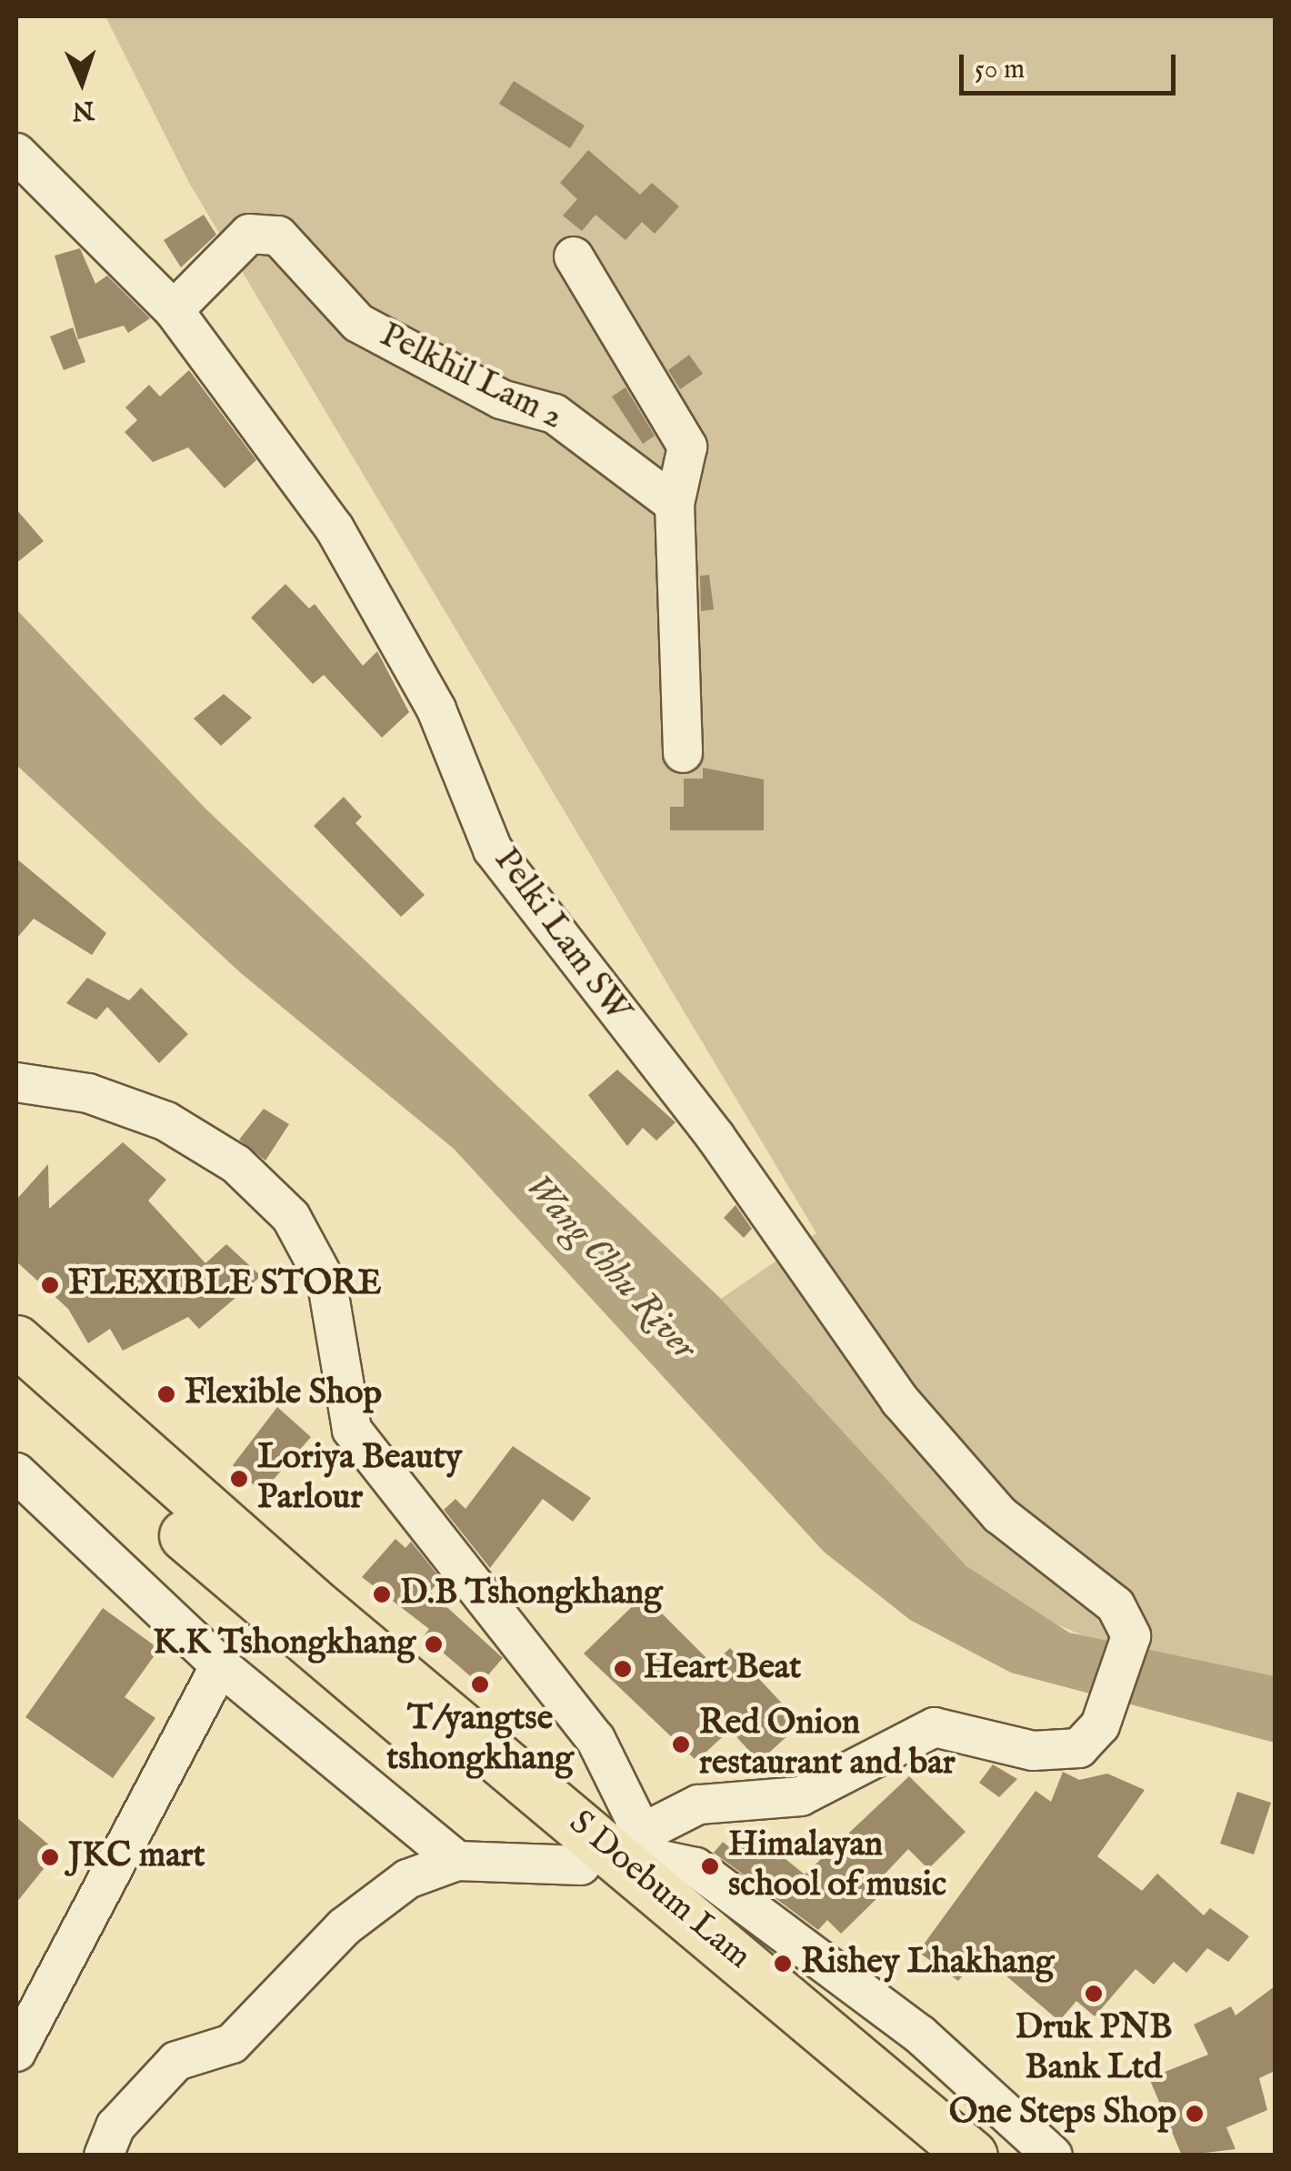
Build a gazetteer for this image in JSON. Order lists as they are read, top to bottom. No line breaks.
{"streets":{"highway":["S Doebum Lam"],"street":["Pelkhil Lam 2","Pelki Lam SW"]},"crossings":[["Pelkhil Lam 2","Pelki Lam SW"],["Pelki Lam SW","S Doebum Lam"]],"water":["Wang Chhu River"],"places":["FLEXIBLE STORE","Flexible Shop","Loriya Beauty Parlour","D.B Tshongkhang","K.K Tshongkhang","Heart Beat","T/yangtse tshongkhang","Red Onion restaurant and bar","JKC mart","Himalayan school of music","Rishey Lhakhang","Druk PNB Bank Ltd","One Steps Shop"],"scale_bar":"50 m","north":"bottom"}
